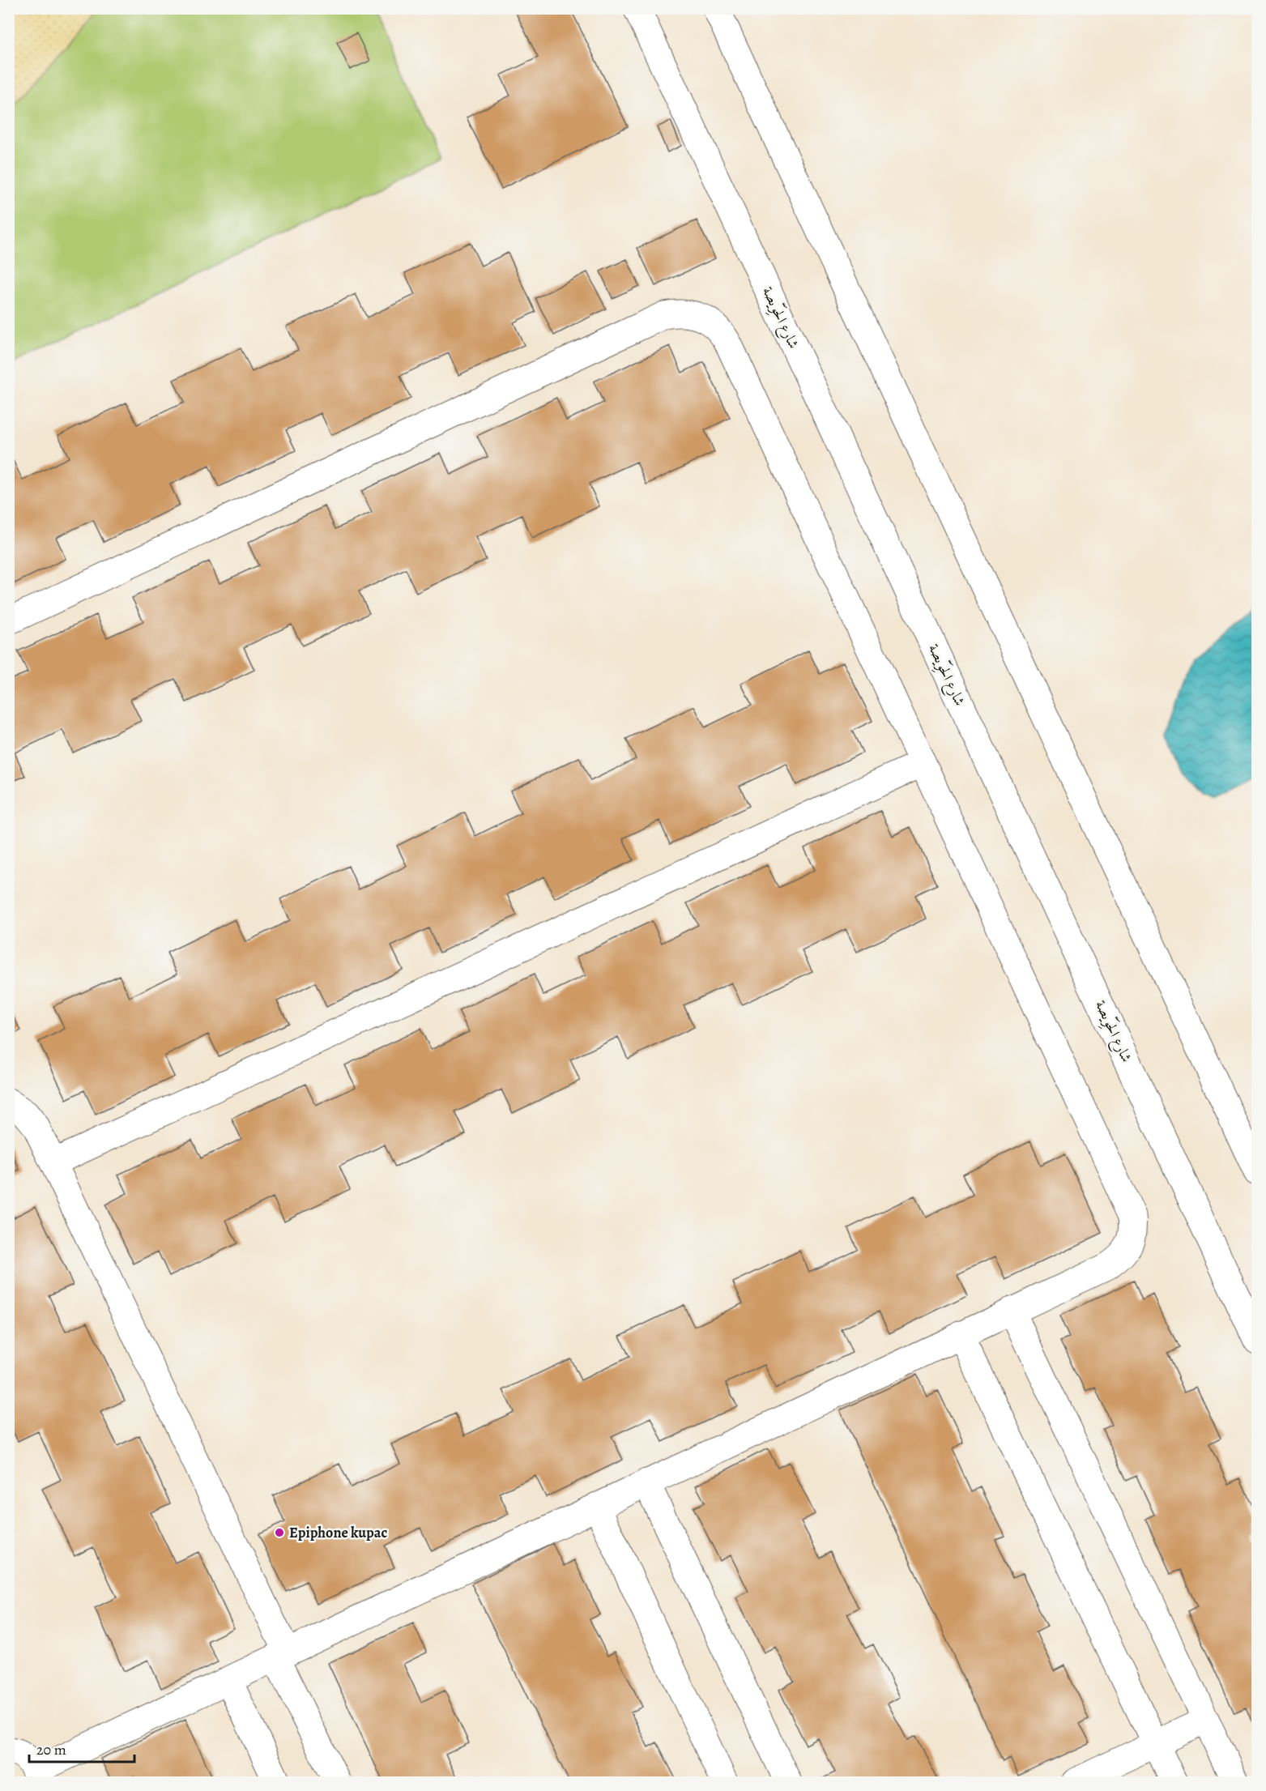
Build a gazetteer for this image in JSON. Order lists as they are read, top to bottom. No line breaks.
{"streets":{"street":["شارع الحَوِّيصة"]},"places":["Epiphone kupac"],"scale_bar":"20 m"}
